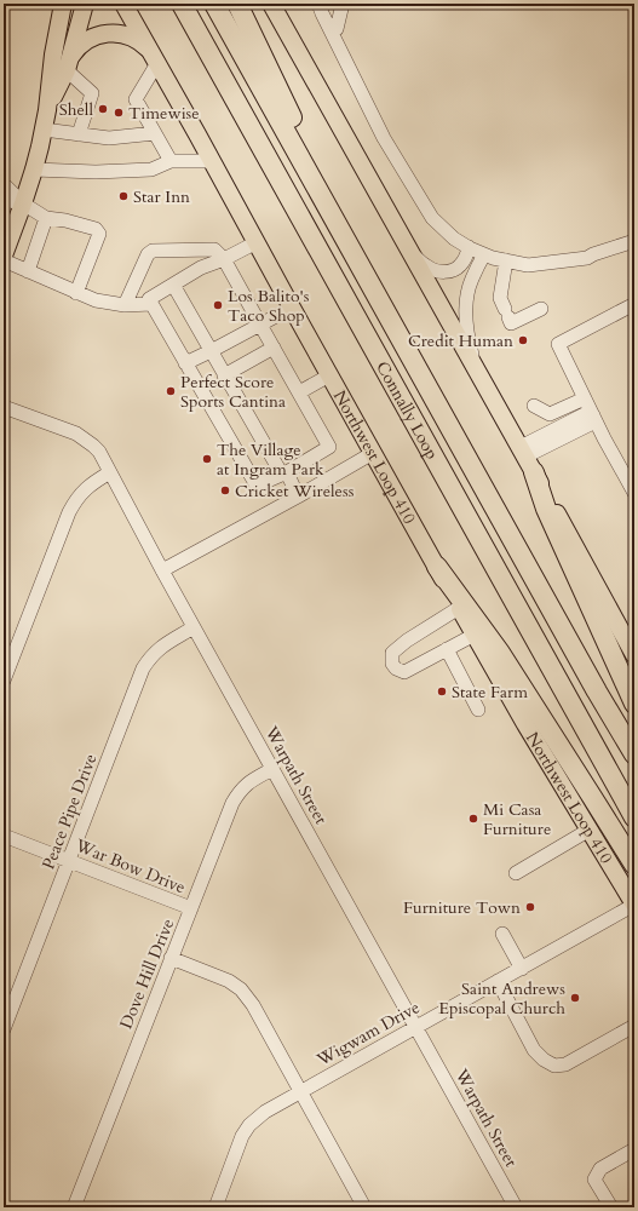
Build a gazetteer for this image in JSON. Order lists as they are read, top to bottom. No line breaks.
{"streets":{"highway":["Connally Loop"],"main road":["Northwest Loop 410"],"street":["Warpath Street","Peace Pipe Drive","War Bow Drive","Dove Hill Drive","Wigwam Drive"]},"crossings":[["Northwest Loop 410","Wigwam Drive"],["Warpath Street","Peace Pipe Drive"],["Warpath Street","Dove Hill Drive"],["Warpath Street","Wigwam Drive"],["Peace Pipe Drive","War Bow Drive"],["War Bow Drive","Dove Hill Drive"]],"places":["Shell","Timewise","Star Inn","Los Balito's Taco Shop","Credit Human","Perfect Score Sports Cantina","The Village at Ingram Park","Cricket Wireless","State Farm","Mi Casa Furniture","Furniture Town","Saint Andrews Episcopal Church"]}
